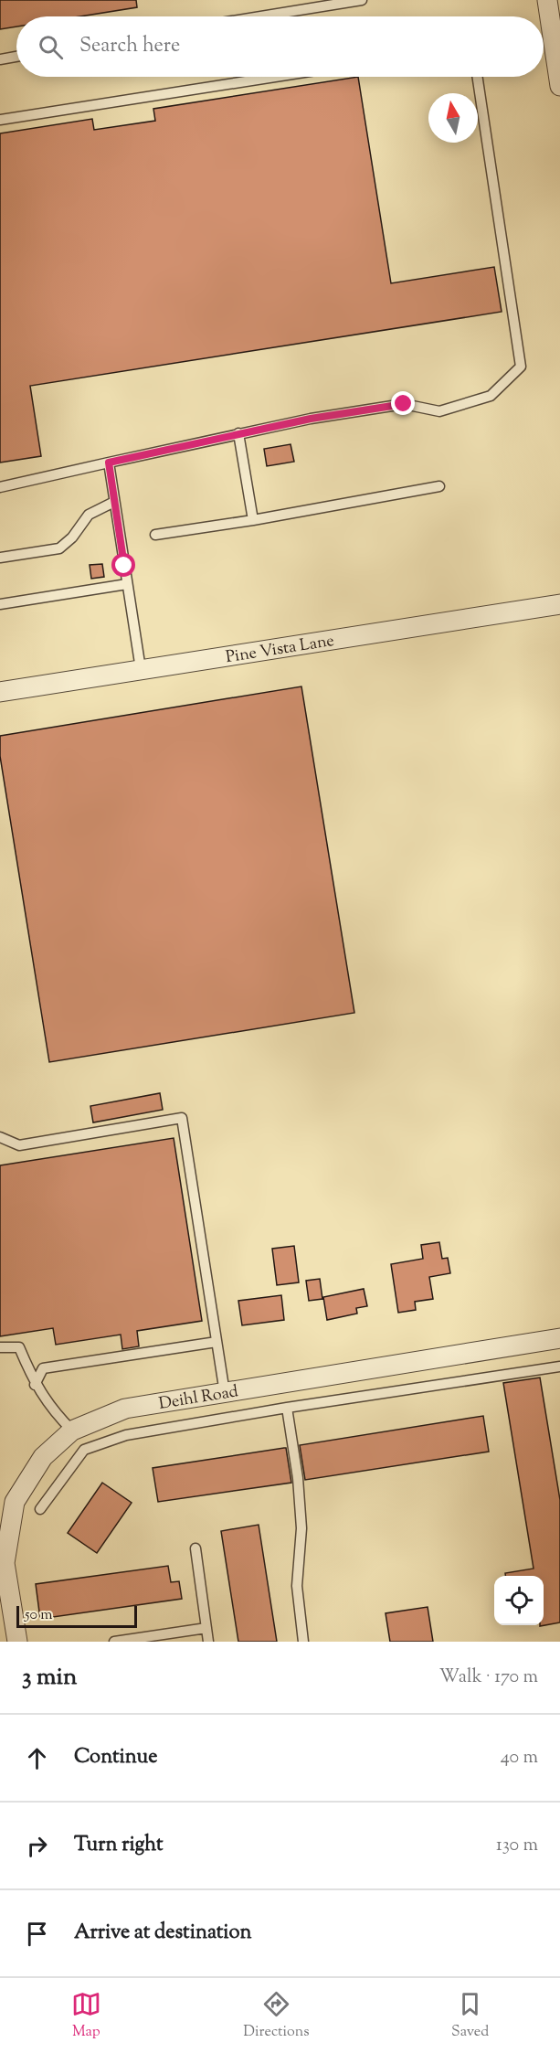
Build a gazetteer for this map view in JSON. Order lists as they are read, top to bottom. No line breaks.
{"streets":{"street":["Pine Vista Lane","Deihl Road"]},"scale_bar":"50 m","north":"top","page":{"search":"Search here","scale":"50 m","heading":["3 min","Walk · 170 m"],"list":[["Continue","40 m"],["Turn right","130 m"],"Arrive at destination"],"nav":["Map","Directions","Saved"]}}
